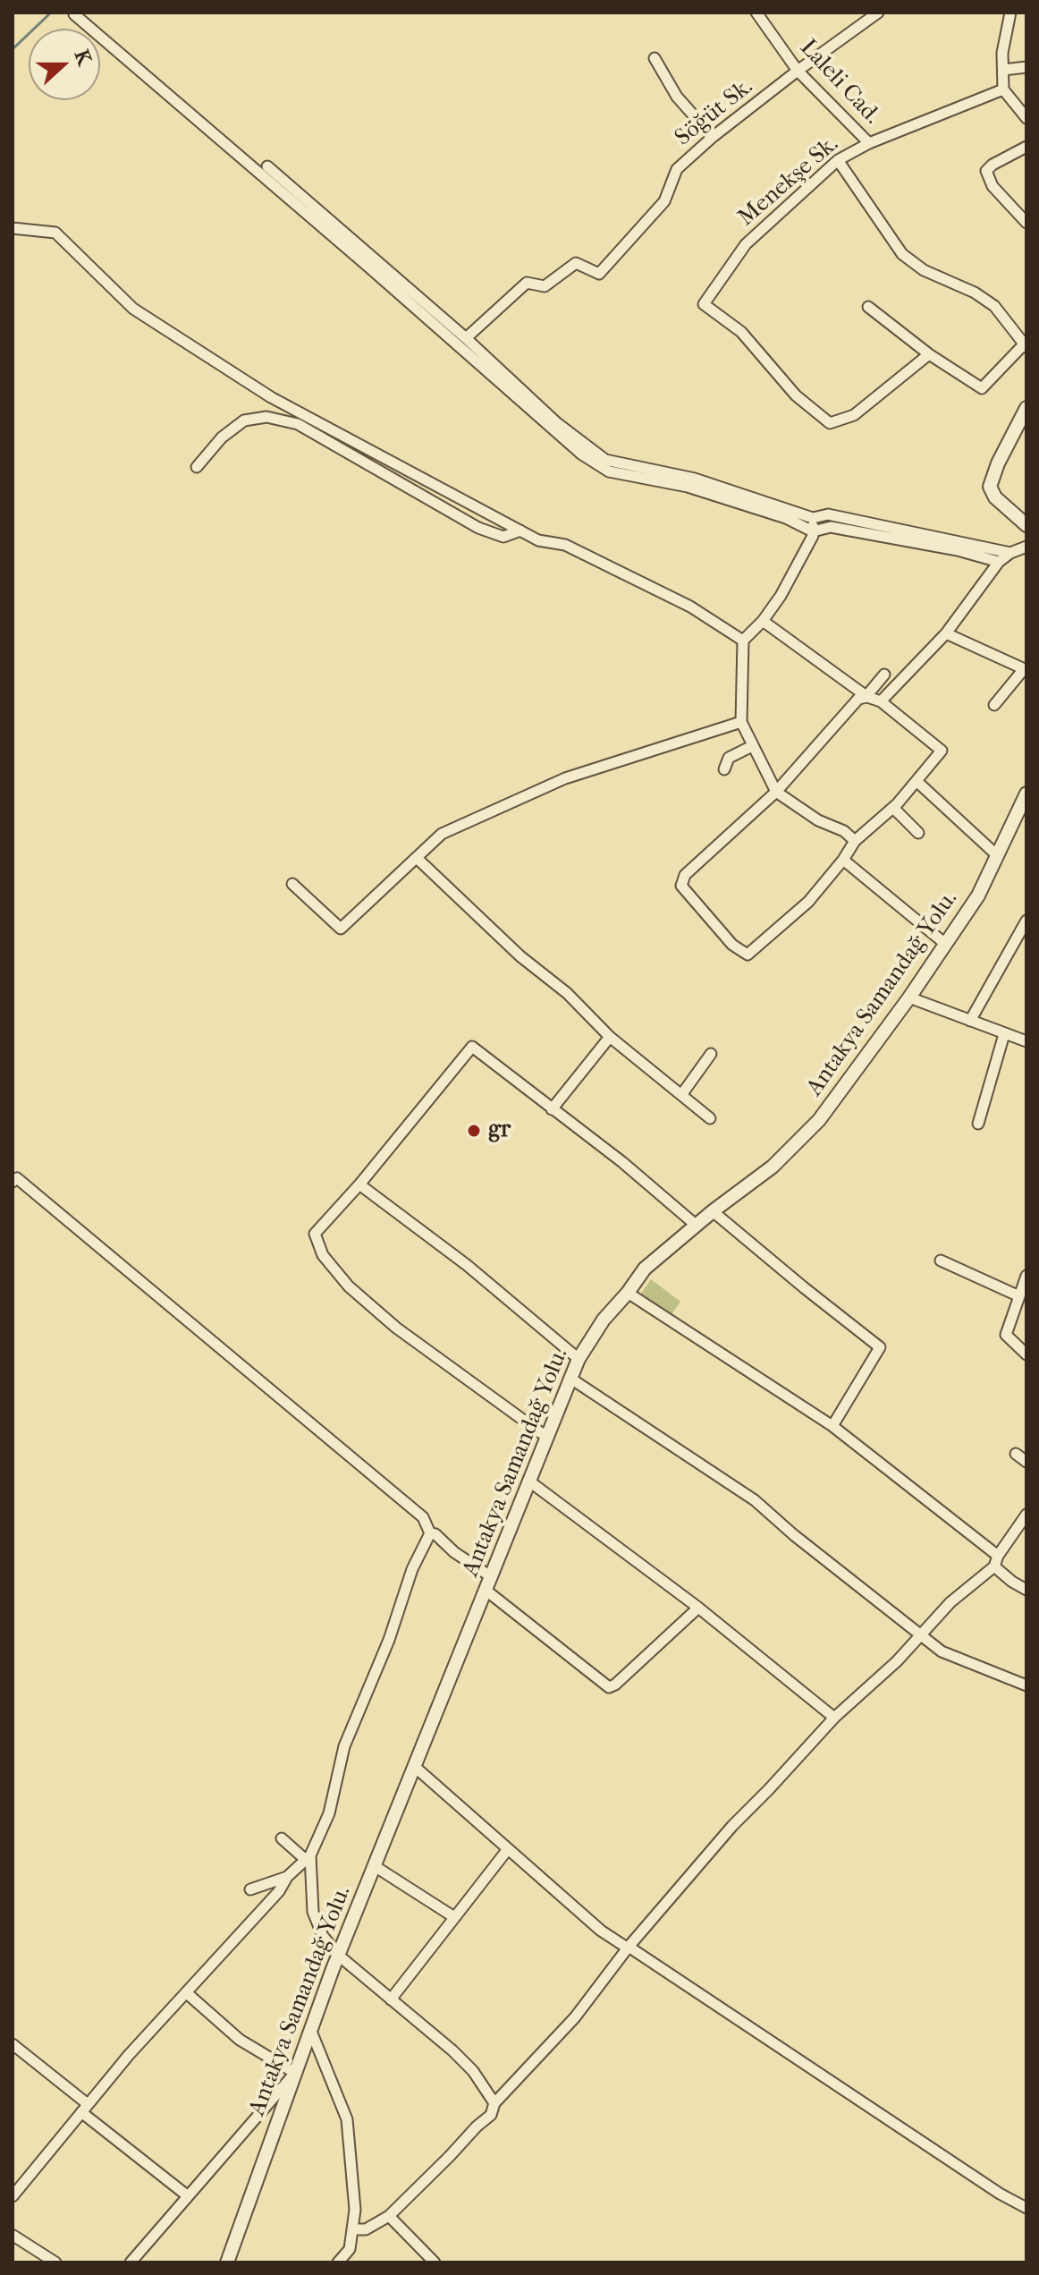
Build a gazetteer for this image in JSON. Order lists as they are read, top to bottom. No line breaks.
{"streets":{"street":["Laleli Cad.","Söğüt Sk.","Menekşe Sk.","Antakya Samandağ Yolu."]},"crossings":[["Laleli Cad.","Söğüt Sk."],["Laleli Cad.","Menekşe Sk."]],"places":["gr"],"north":"right"}
